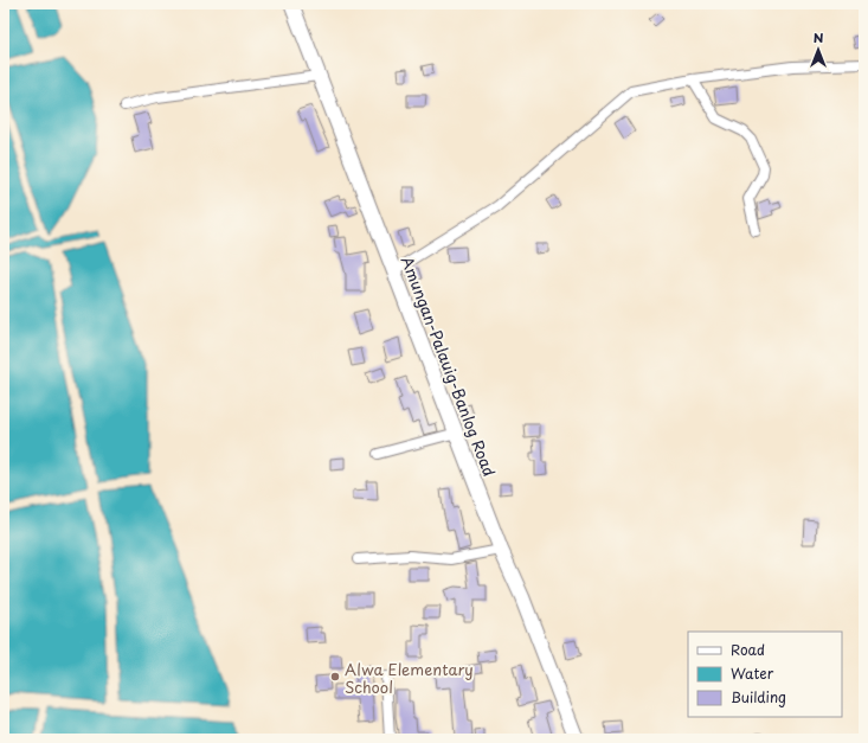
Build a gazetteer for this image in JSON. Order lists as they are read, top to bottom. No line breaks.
{"streets":{"main road":["Amungan-Palauig-Banlog Road"]},"places":["Alwa Elementary School"],"legend":["Road","Water","Building"],"north":"top"}
